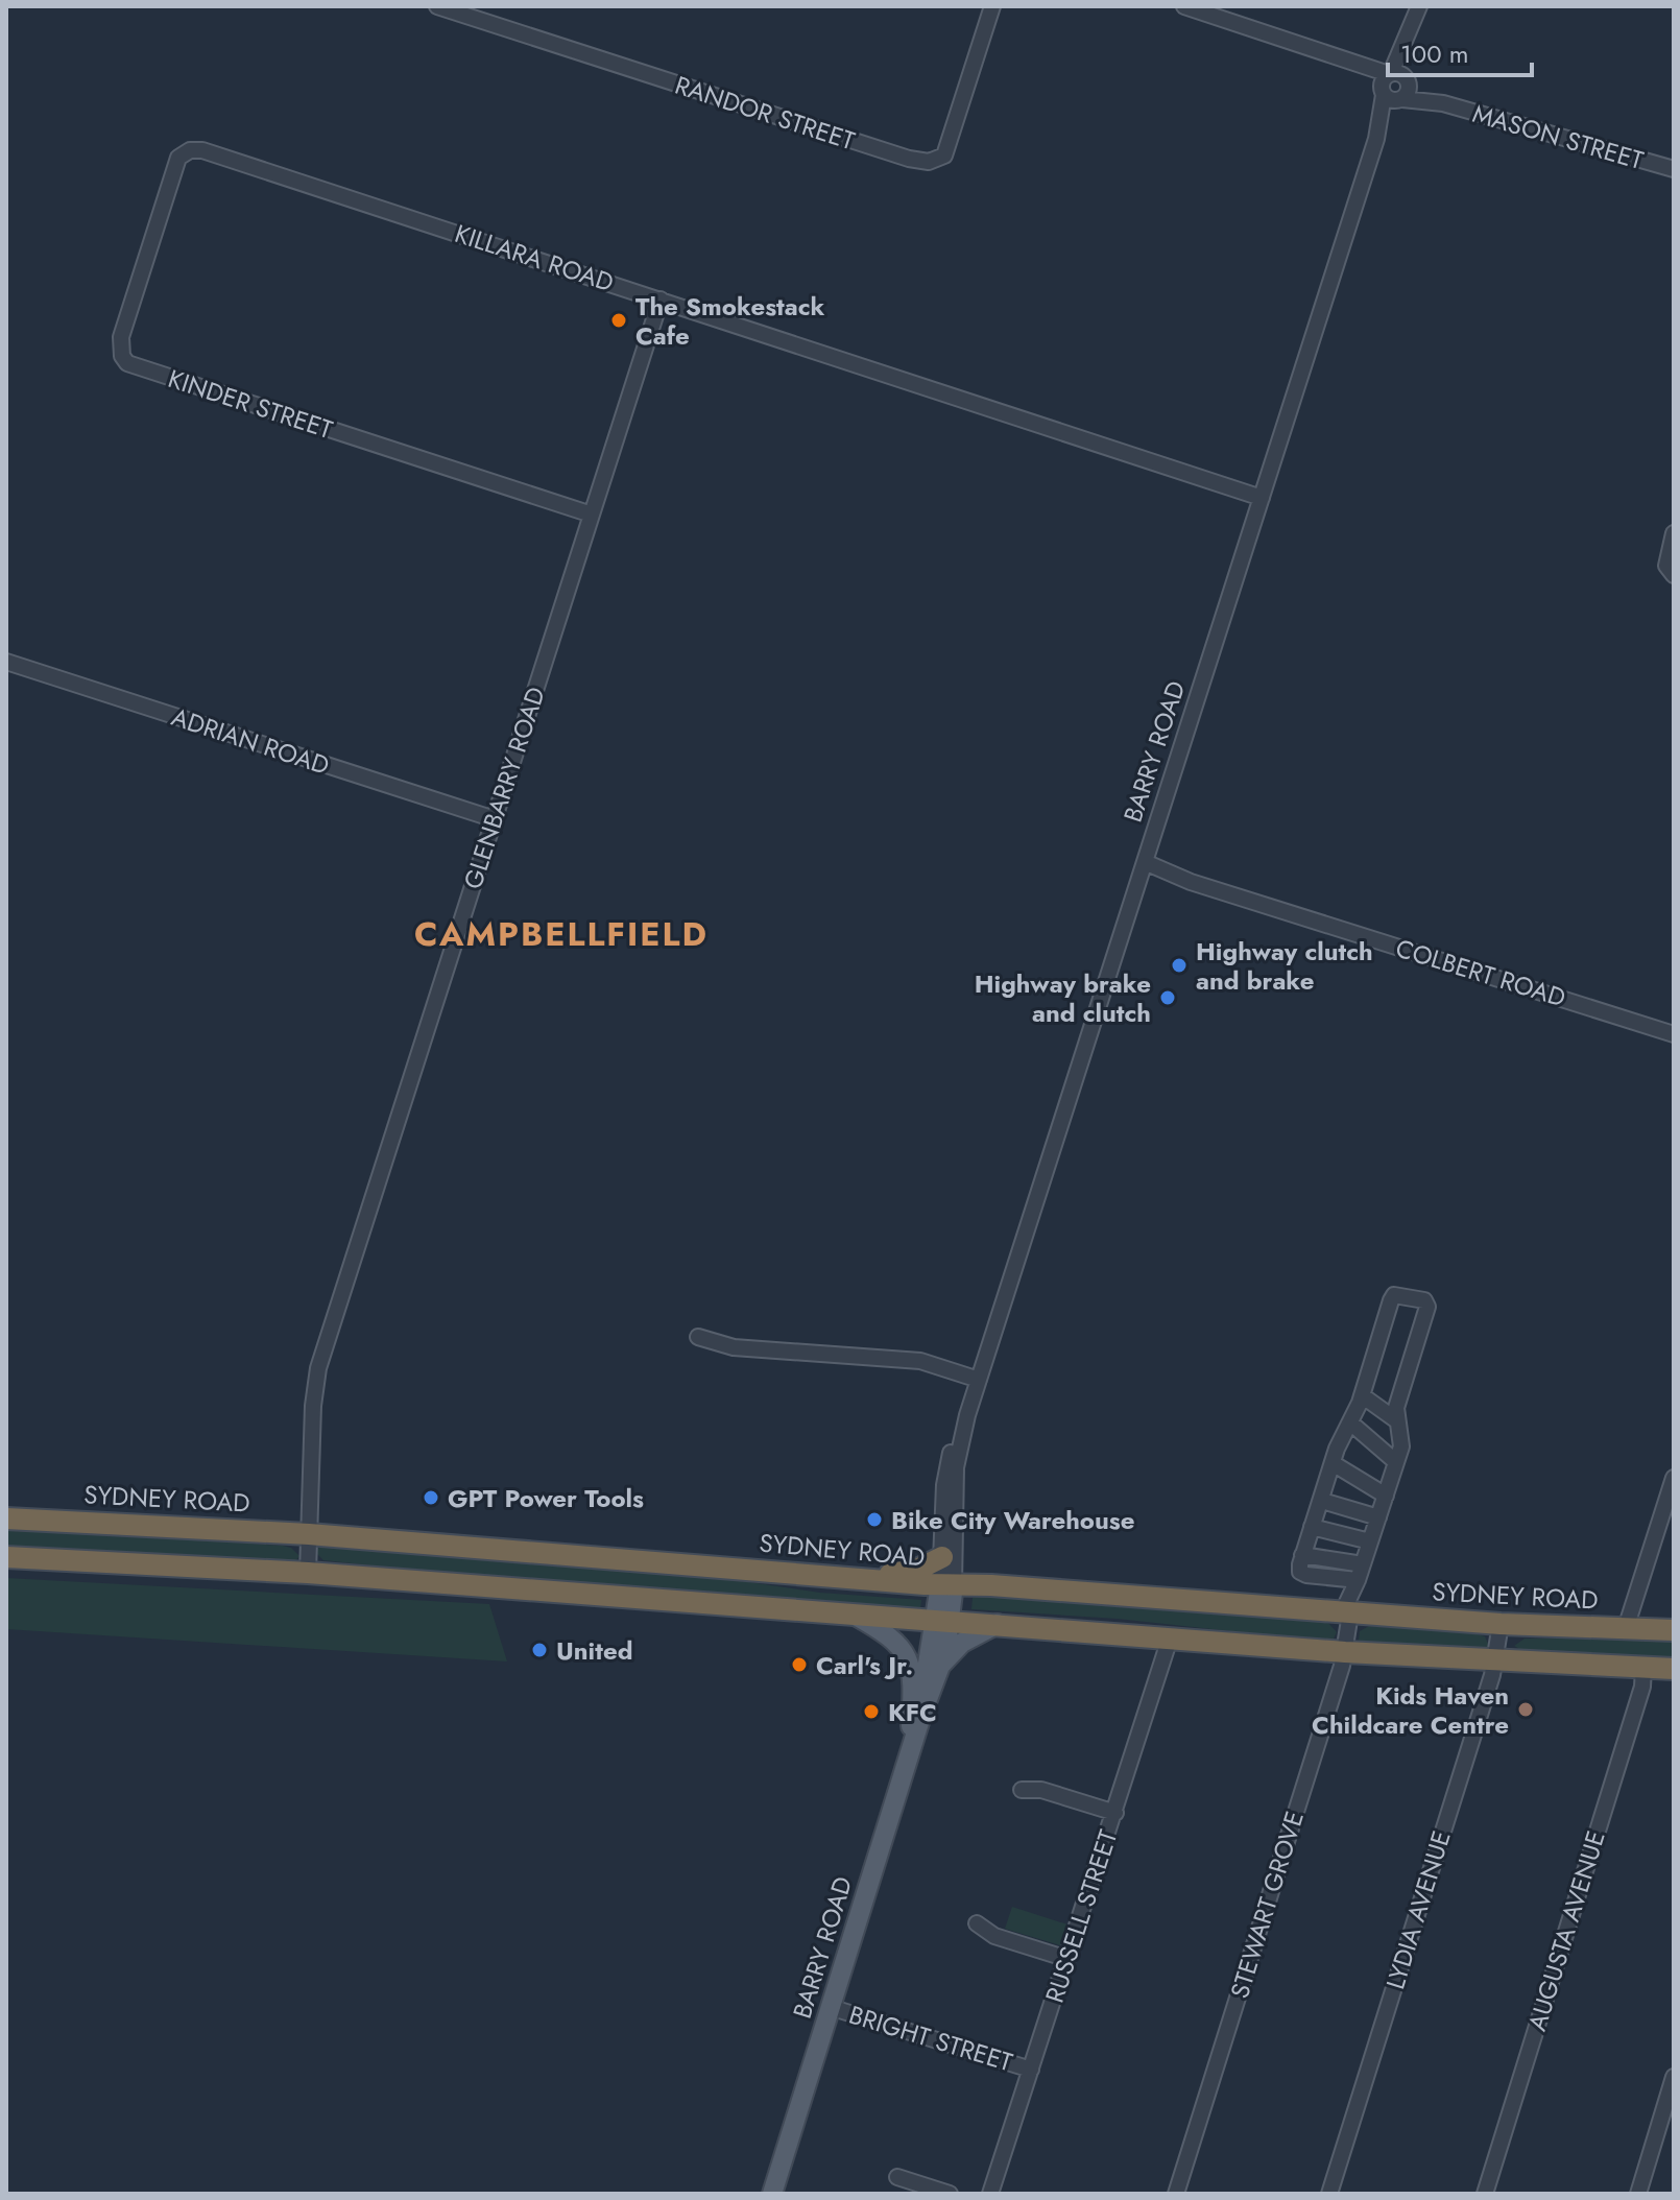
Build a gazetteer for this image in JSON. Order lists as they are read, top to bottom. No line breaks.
{"streets":{"highway":["SYDNEY ROAD"],"main road":["BARRY ROAD"],"street":["RANDOR STREET","MASON STREET","KILLARA ROAD","KINDER STREET","ADRIAN ROAD","GLENBARRY ROAD","COLBERT ROAD","STEWART GROVE","LYDIA AVENUE","RUSSELL STREET","AUGUSTA AVENUE","BRIGHT STREET"]},"crossings":[["MASON STREET","BARRY ROAD"],["KILLARA ROAD","KINDER STREET"],["KILLARA ROAD","BARRY ROAD"],["KILLARA ROAD","GLENBARRY ROAD"],["KINDER STREET","GLENBARRY ROAD"],["ADRIAN ROAD","GLENBARRY ROAD"],["BARRY ROAD","COLBERT ROAD"],["BARRY ROAD","SYDNEY ROAD"],["BARRY ROAD","BRIGHT STREET"],["GLENBARRY ROAD","SYDNEY ROAD"],["SYDNEY ROAD","STEWART GROVE"],["SYDNEY ROAD","LYDIA AVENUE"],["RUSSELL STREET","BRIGHT STREET"]],"districts":["CAMPBELLFIELD"],"places":["The Smokestack Cafe","Highway clutch and brake","Highway brake and clutch","GPT Power Tools","Bike City Warehouse","United","Carl's Jr.","Kids Haven Childcare Centre","KFC"],"scale_bar":"100 m"}
